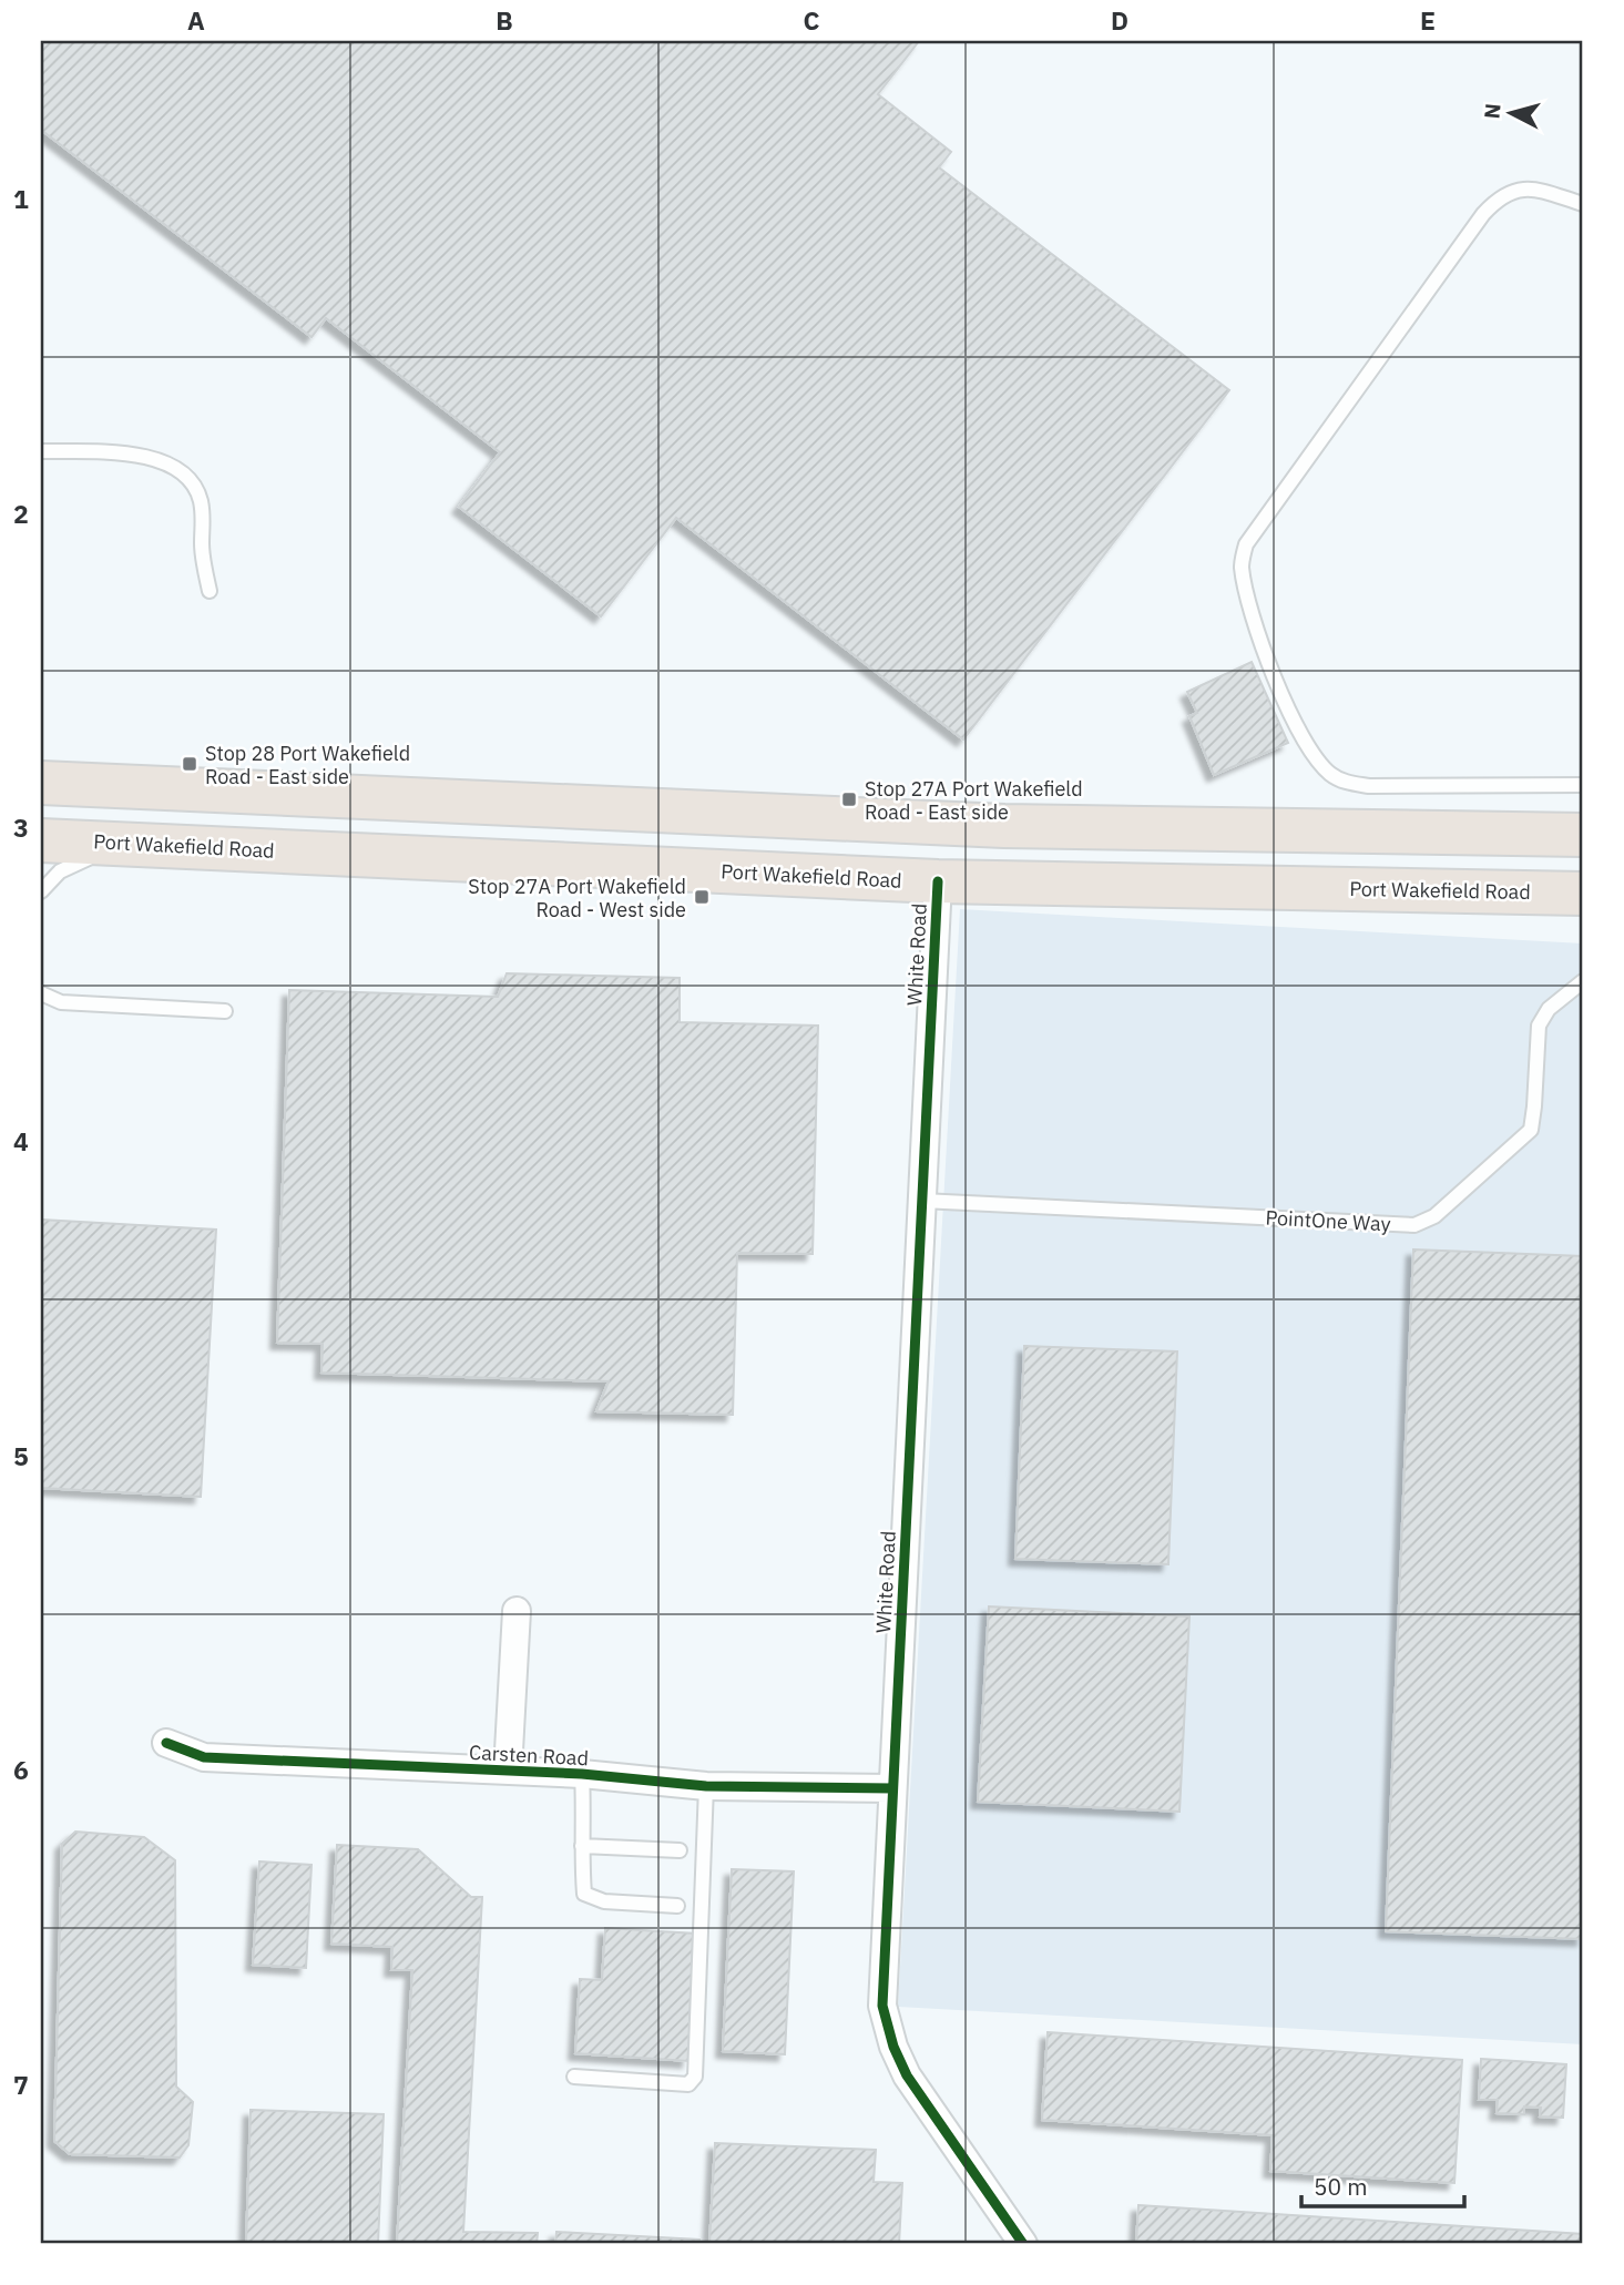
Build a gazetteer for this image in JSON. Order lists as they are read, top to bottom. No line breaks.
{"streets":{"highway":["Port Wakefield Road"],"street":["White Road","Carsten Road"],"lane":["PointOne Way"]},"crossings":[["Port Wakefield Road","White Road"],["White Road","PointOne Way"],["White Road","Carsten Road"]],"places":{"transit":["Stop 28 Port Wakefield Road - East side","Stop 27A Port Wakefield Road - East side","Stop 27A Port Wakefield Road - West side"]},"scale_bar":"50 m","north":"left","grid":{"columns":["A","B","C","D","E"],"rows":["1","2","3","4","5","6","7"]}}
